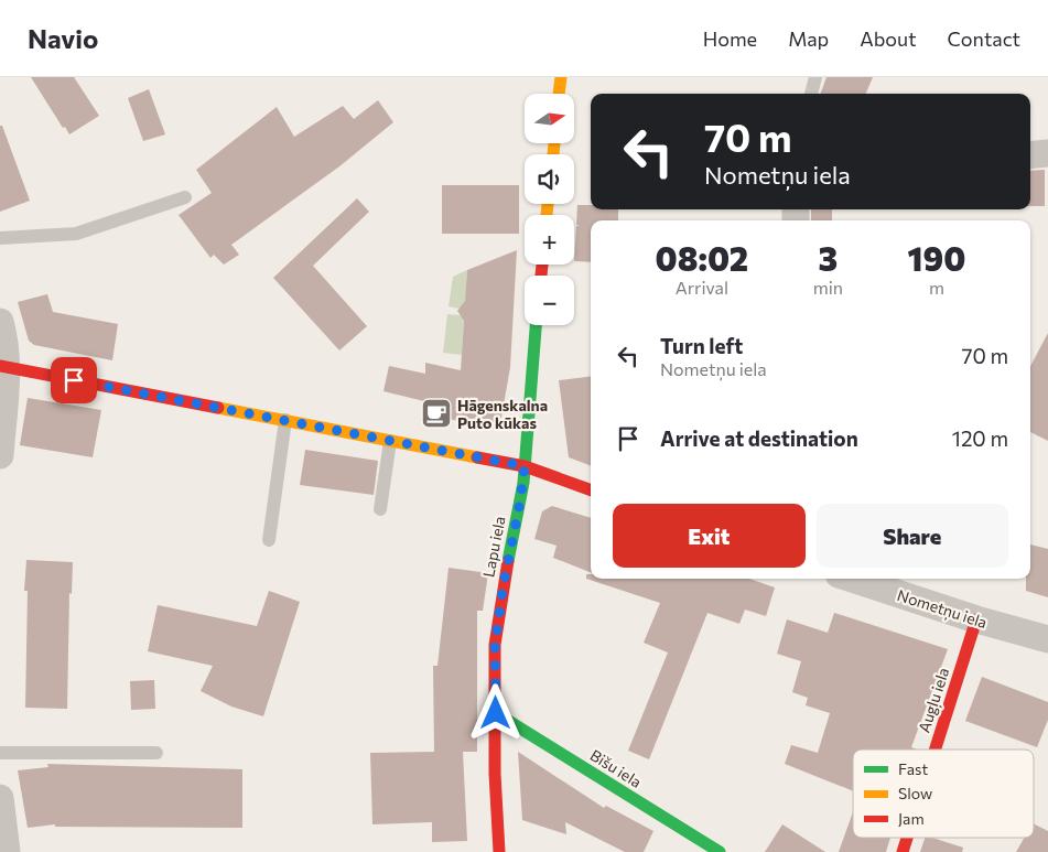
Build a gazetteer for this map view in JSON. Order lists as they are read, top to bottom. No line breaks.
{"streets":{"street":["Lapu iela","Nometņu iela","Augļu iela","Bišu iela"]},"crossings":[["Lapu iela","Bišu iela"],["Nometņu iela","Augļu iela"]],"places":{"cafe":["Hāgenskalna Puto kūkas"]},"legend":["Fast","Slow","Jam"],"north":"right","page":{"header":"Navio","nav":["Home","Map","About","Contact"],"map_buttons":["+","−"],"turn":["70 m","Nometņu iela"],"eta":["08:02","Arrival","3","min","190","m"],"list":[{"name":"Turn left","note":"Nometņu iela","value":"70 m"},{"name":"Arrive at destination","value":"120 m"}],"buttons":["Exit","Share"]}}
